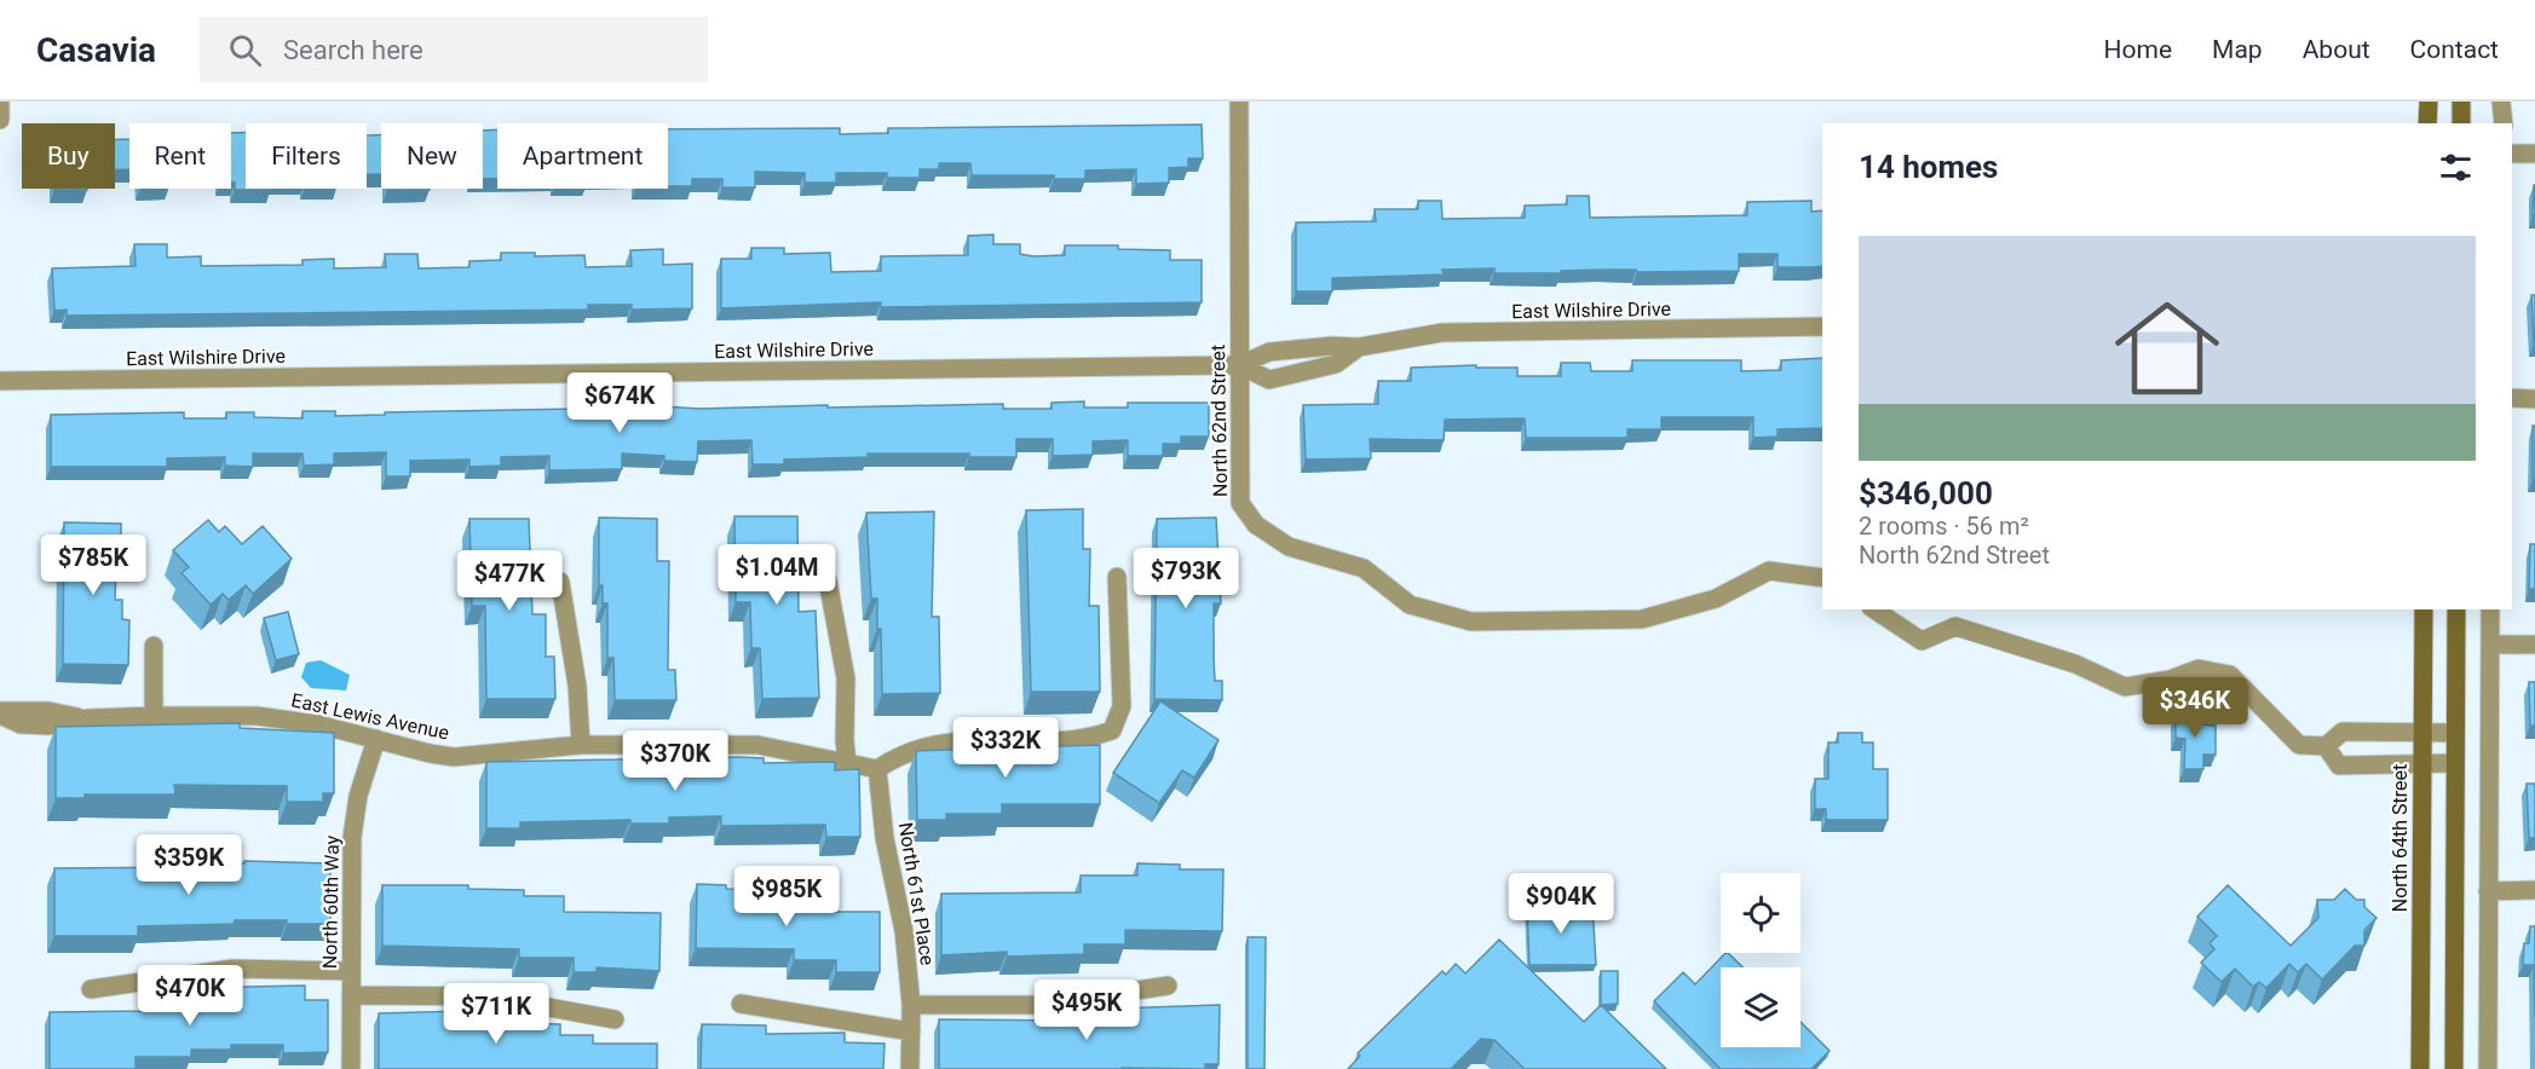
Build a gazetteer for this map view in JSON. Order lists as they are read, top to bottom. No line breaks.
{"streets":{"main road":["North 64th Street"],"street":["East Wilshire Drive","North 62nd Street","East Lewis Avenue","North 61st Place","North 60th Way"]},"crossings":[["East Wilshire Drive","North 62nd Street"],["East Lewis Avenue","North 61st Place"],["East Lewis Avenue","North 60th Way"]],"page":{"header":"Casavia","search":"Search here","nav":["Home","Map","About","Contact"],"chip":["Buy","Rent","Filters","New","Apartment"],"heading":"14 homes","list":[{"name":"$346,000","note":"2 rooms · 56 m² · North 62nd Street"}],"price":["$674K","$785K","$1.04M","$793K","$477K","$346K","$332K","$370K","$359K","$985K","$904K","$470K","$495K","$711K"]}}
